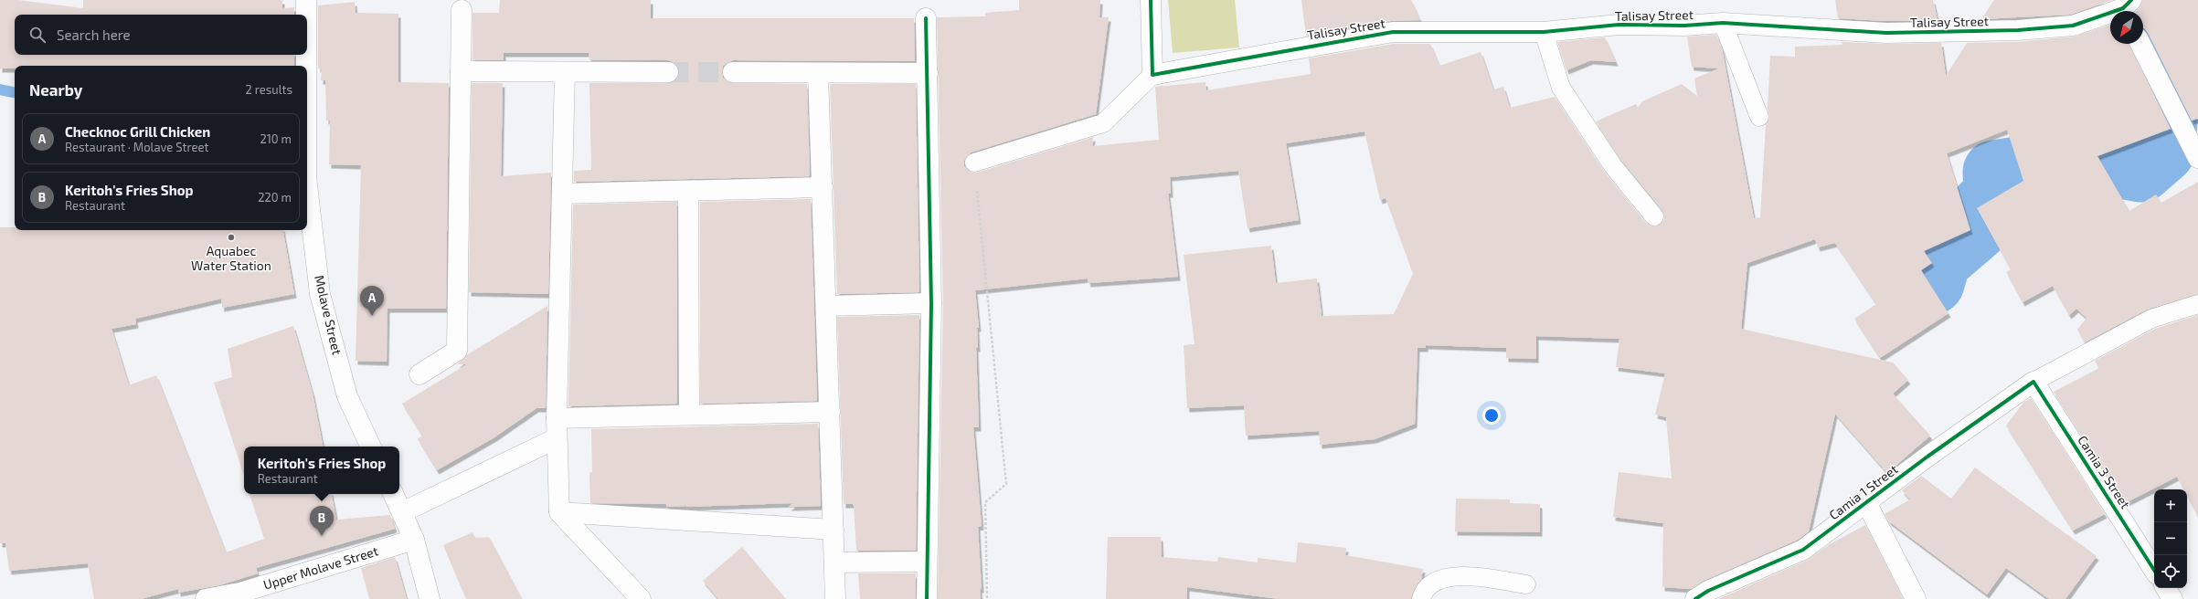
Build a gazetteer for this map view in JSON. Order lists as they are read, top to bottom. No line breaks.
{"streets":{"street":["Talisay Street","Molave Street","Camia 3 Street","Camia 1 Street","Upper Molave Street"]},"crossings":[["Camia 3 Street","Camia 1 Street"]],"places":["Aquabec Water Station"],"north":"bottom left","page":{"search":"Search here","heading":["Nearby","2 results"],"list":[{"mark":"A","name":"Checknoc Grill Chicken","note":"Restaurant · Molave Street","value":"210 m"},{"mark":"B","name":"Keritoh's Fries Shop","note":"Restaurant","value":"220 m"}],"pins":["A","B"],"popup":["Keritoh's Fries Shop","Restaurant"],"map_buttons":["+","−"]}}
